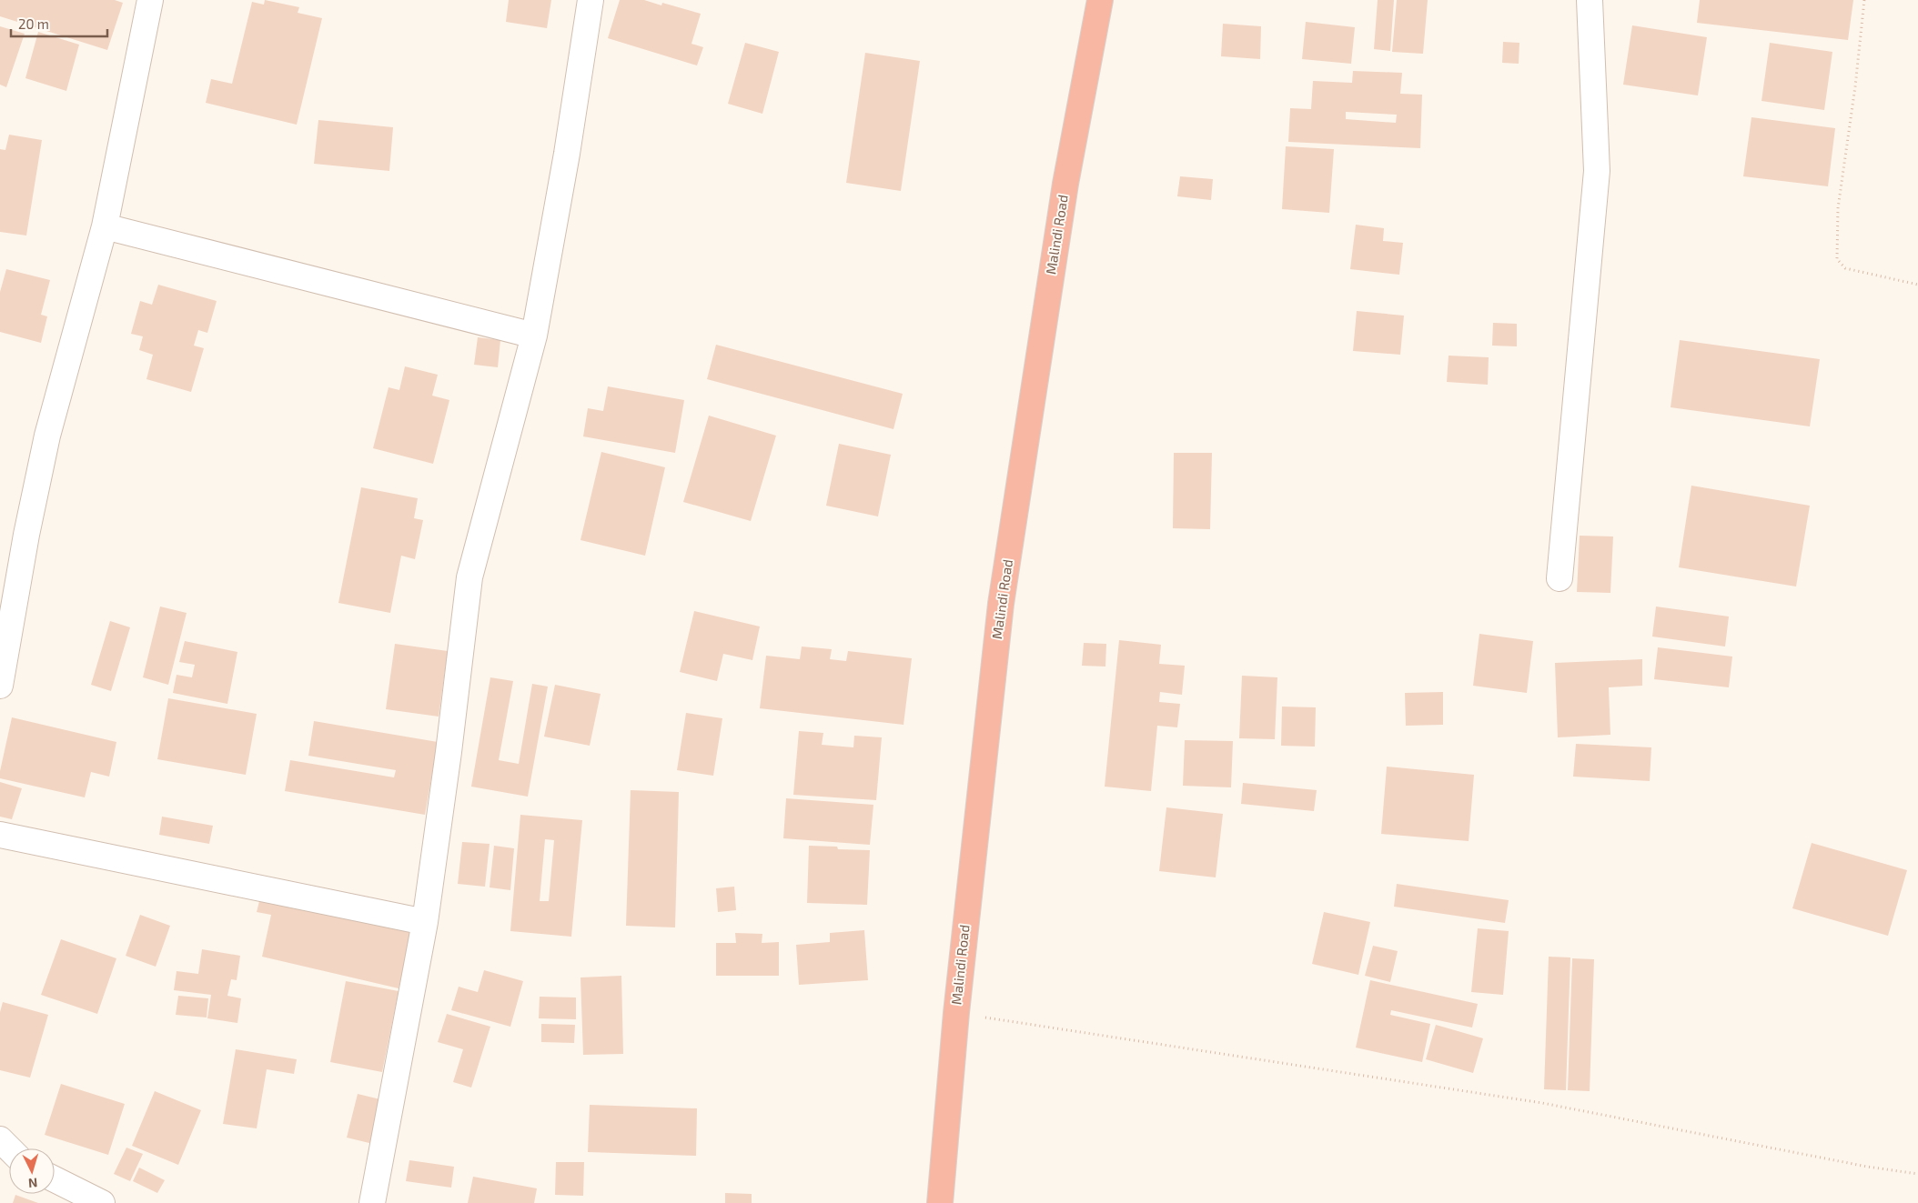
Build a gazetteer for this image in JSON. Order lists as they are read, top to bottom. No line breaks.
{"streets":{"highway":["Malindi Road"]},"scale_bar":"20 m","north":"bottom"}
